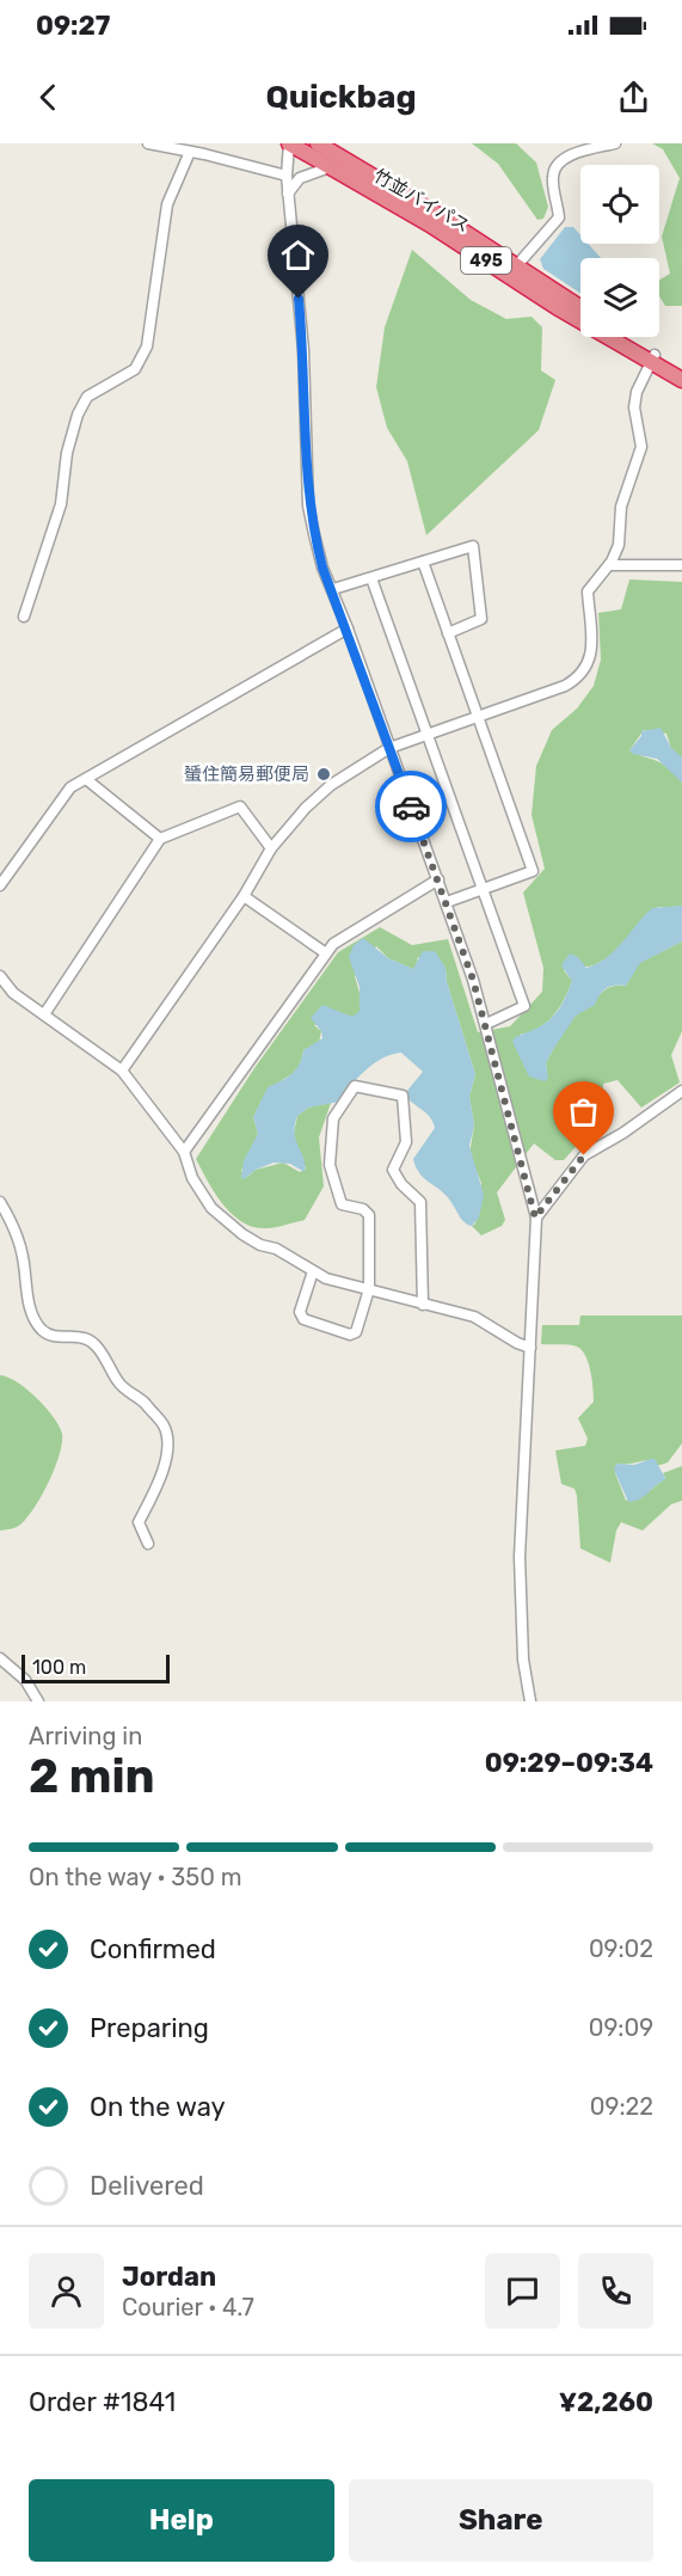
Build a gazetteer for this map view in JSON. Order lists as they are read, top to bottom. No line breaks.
{"streets":{"highway":["竹並バイパス","495"]},"places":["蜑住簡易郵便局"],"scale_bar":"100 m","page":{"status":"09:27","header":"Quickbag","scale":"100 m","heading":["2 min","Arriving in","09:29–09:34"],"panel":["Jordan","Courier · 4.7","Order #1841","¥2,260"],"bar":"On the way · 350 m","list":[["Confirmed","09:02"],["Preparing","09:09"],["On the way","09:22"],"Delivered"],"buttons":["Help","Share"]}}
